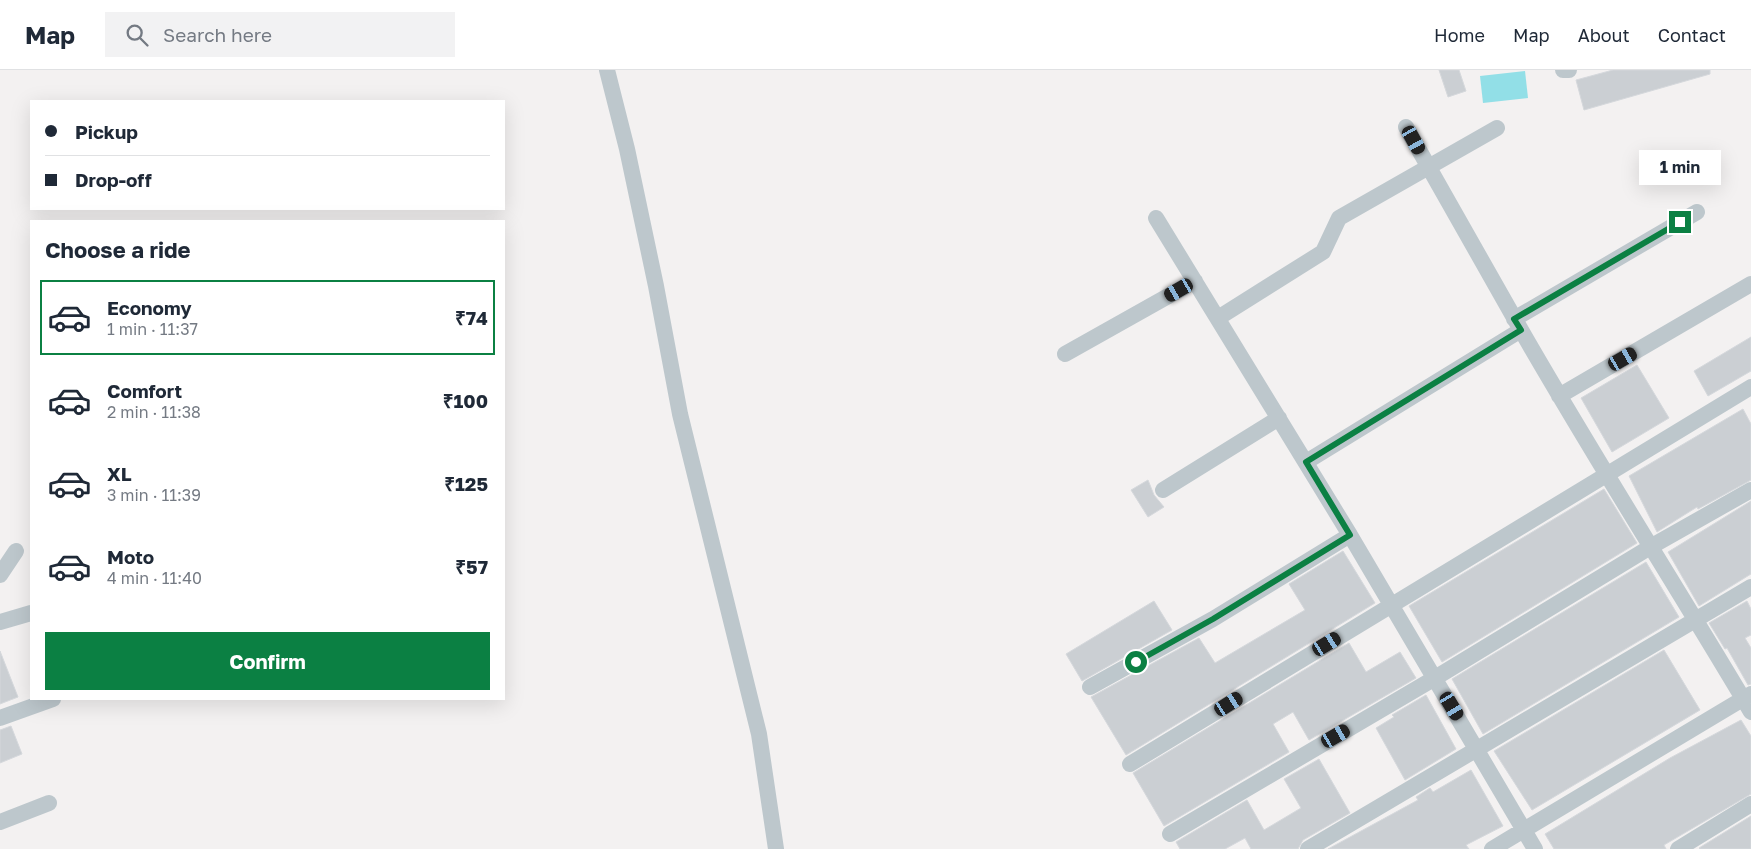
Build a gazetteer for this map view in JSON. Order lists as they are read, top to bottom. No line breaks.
{"page":{"header":"Map","search":"Search here","nav":["Home","Map","About","Contact"],"banner":["Pickup","Drop-off"],"bubble":"1 min","heading":"Choose a ride","list":[{"name":"Economy","note":"1 min · 11:37","value":"₹74"},{"name":"Comfort","note":"2 min · 11:38","value":"₹100"},{"name":"XL","note":"3 min · 11:39","value":"₹125"},{"name":"Moto","note":"4 min · 11:40","value":"₹57"}],"buttons":"Confirm"}}
